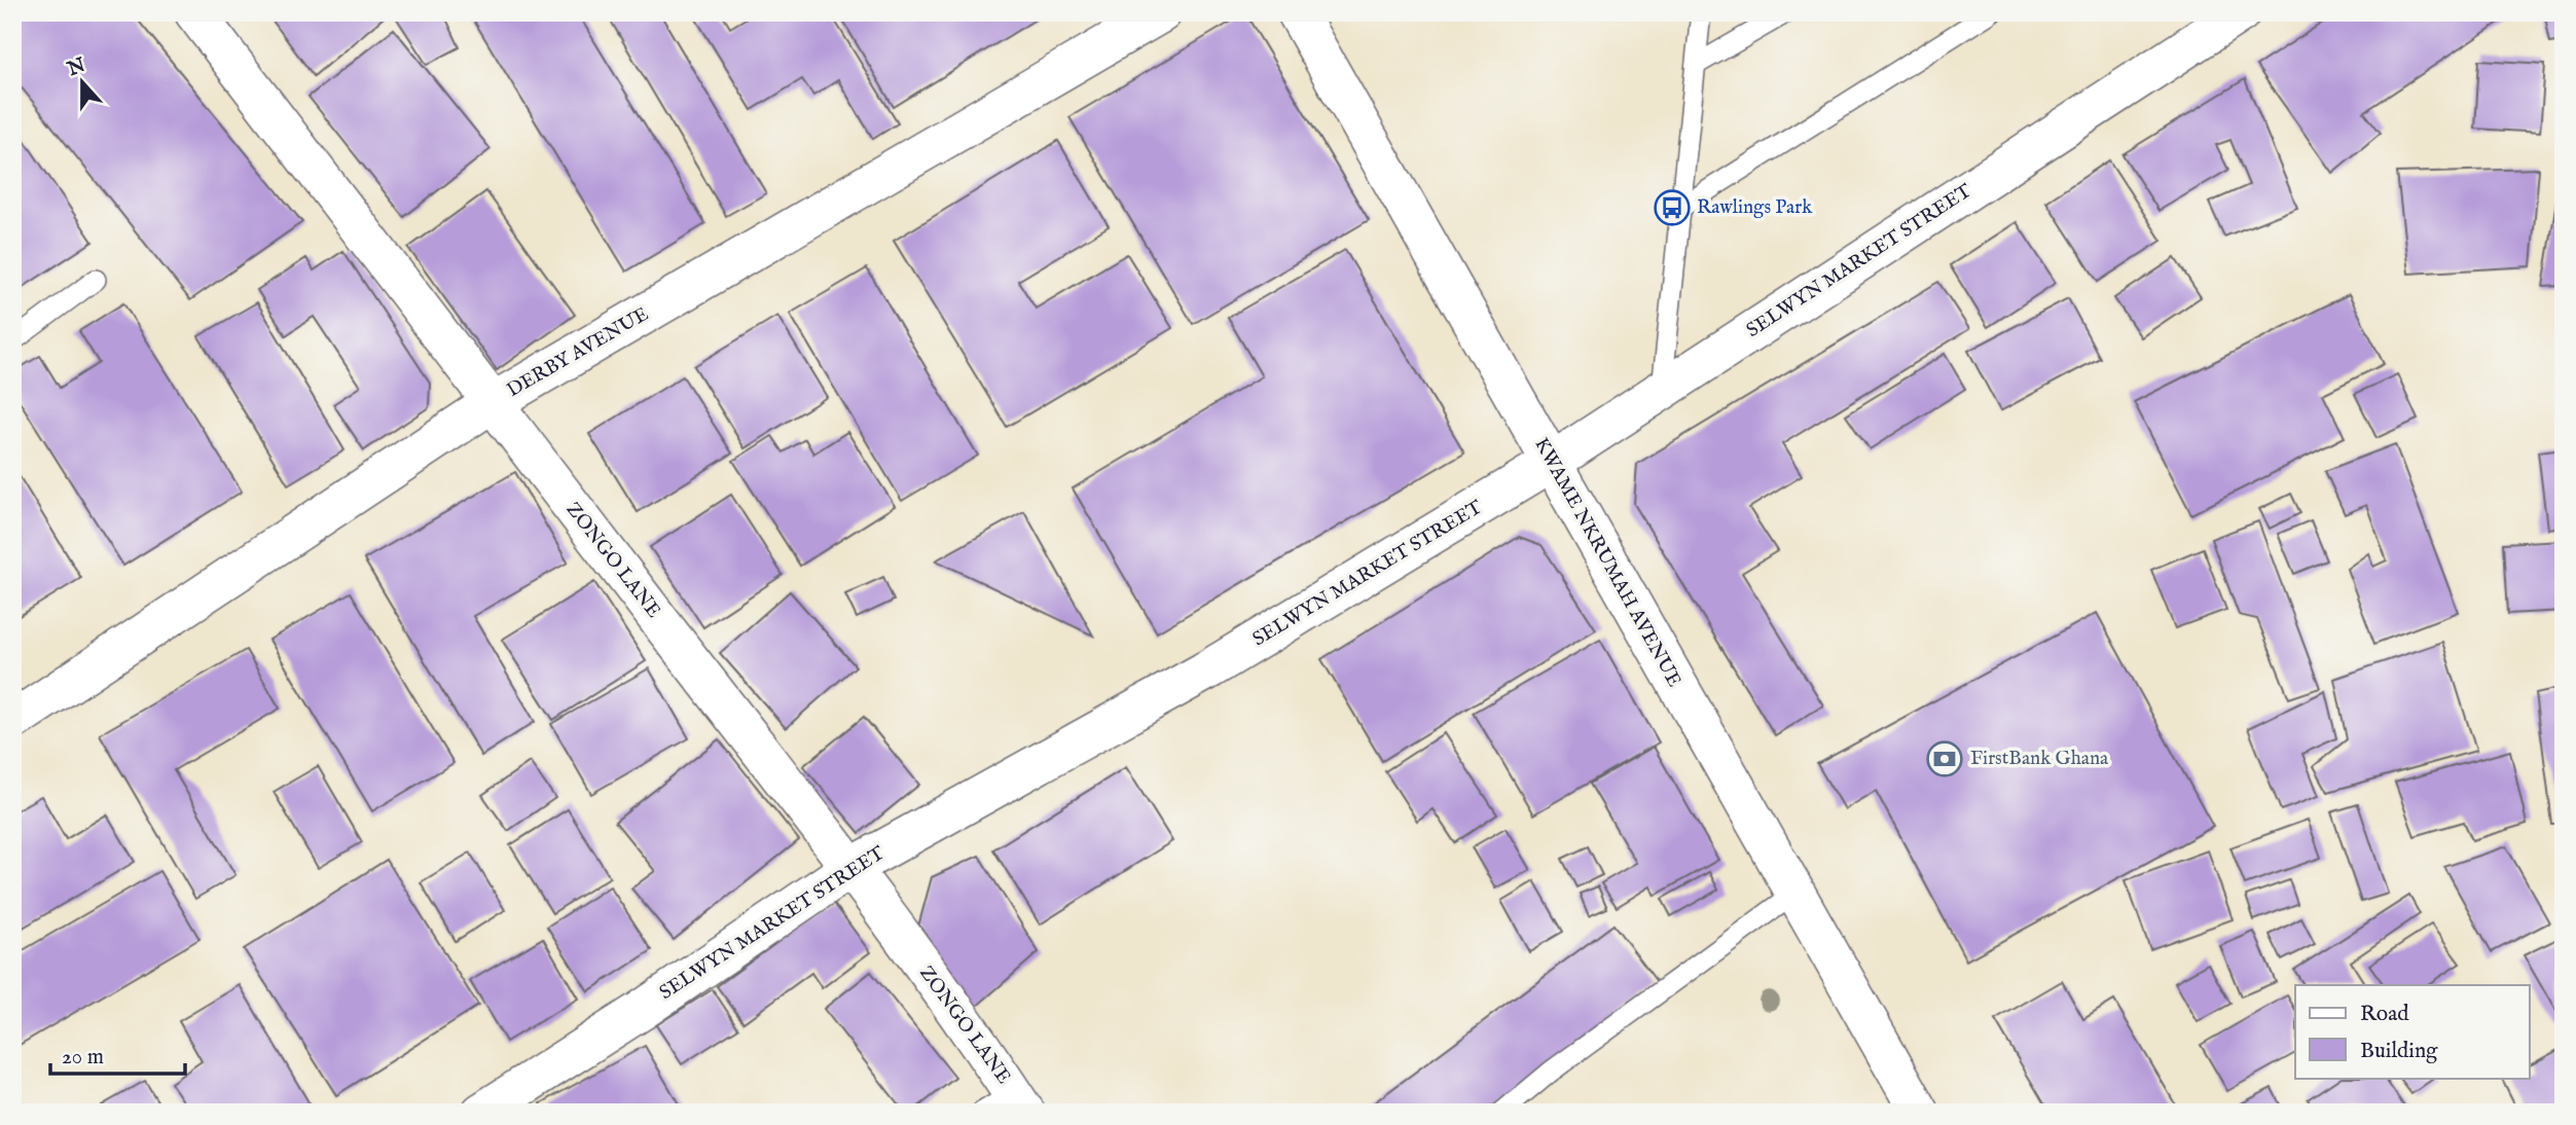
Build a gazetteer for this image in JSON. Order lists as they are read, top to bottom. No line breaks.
{"streets":{"main road":["SELWYN MARKET STREET","DERBY AVENUE","ZONGO LANE","KWAME NKRUMAH AVENUE"]},"crossings":[["SELWYN MARKET STREET","ZONGO LANE"],["SELWYN MARKET STREET","KWAME NKRUMAH AVENUE"],["DERBY AVENUE","ZONGO LANE"]],"places":{"bus stop":["Rawlings Park"],"bank":["FirstBank Ghana"]},"legend":["Road","Building"],"scale_bar":"20 m","north":"top"}
